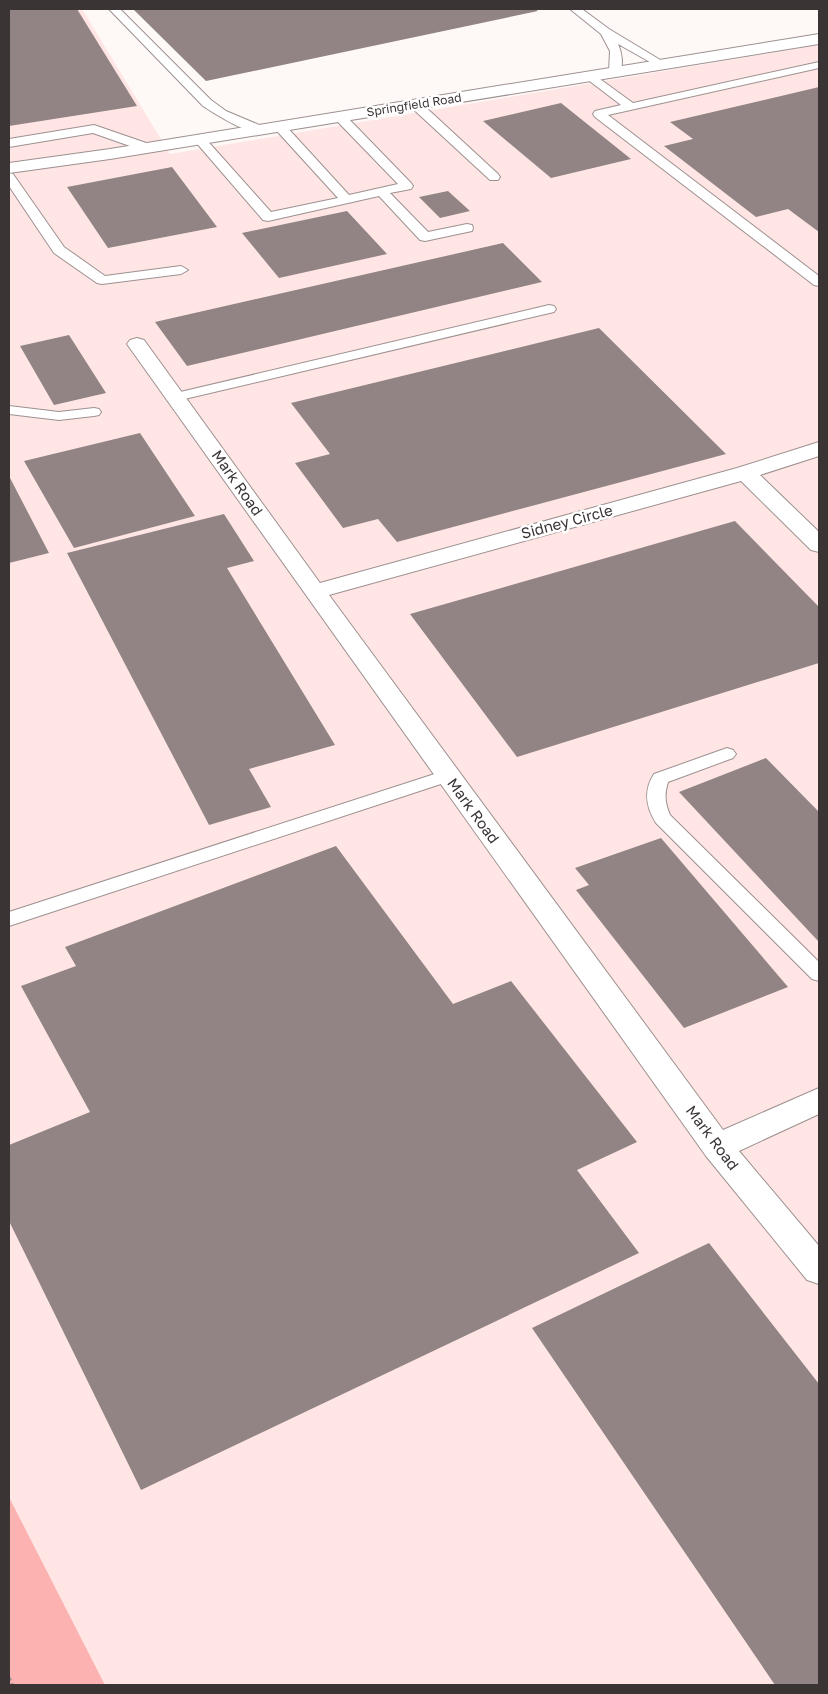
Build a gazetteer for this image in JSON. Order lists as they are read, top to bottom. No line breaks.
{"streets":{"street":["Springfield Road","Mark Road","Sidney Circle"]},"crossings":[["Mark Road","Sidney Circle"]]}
